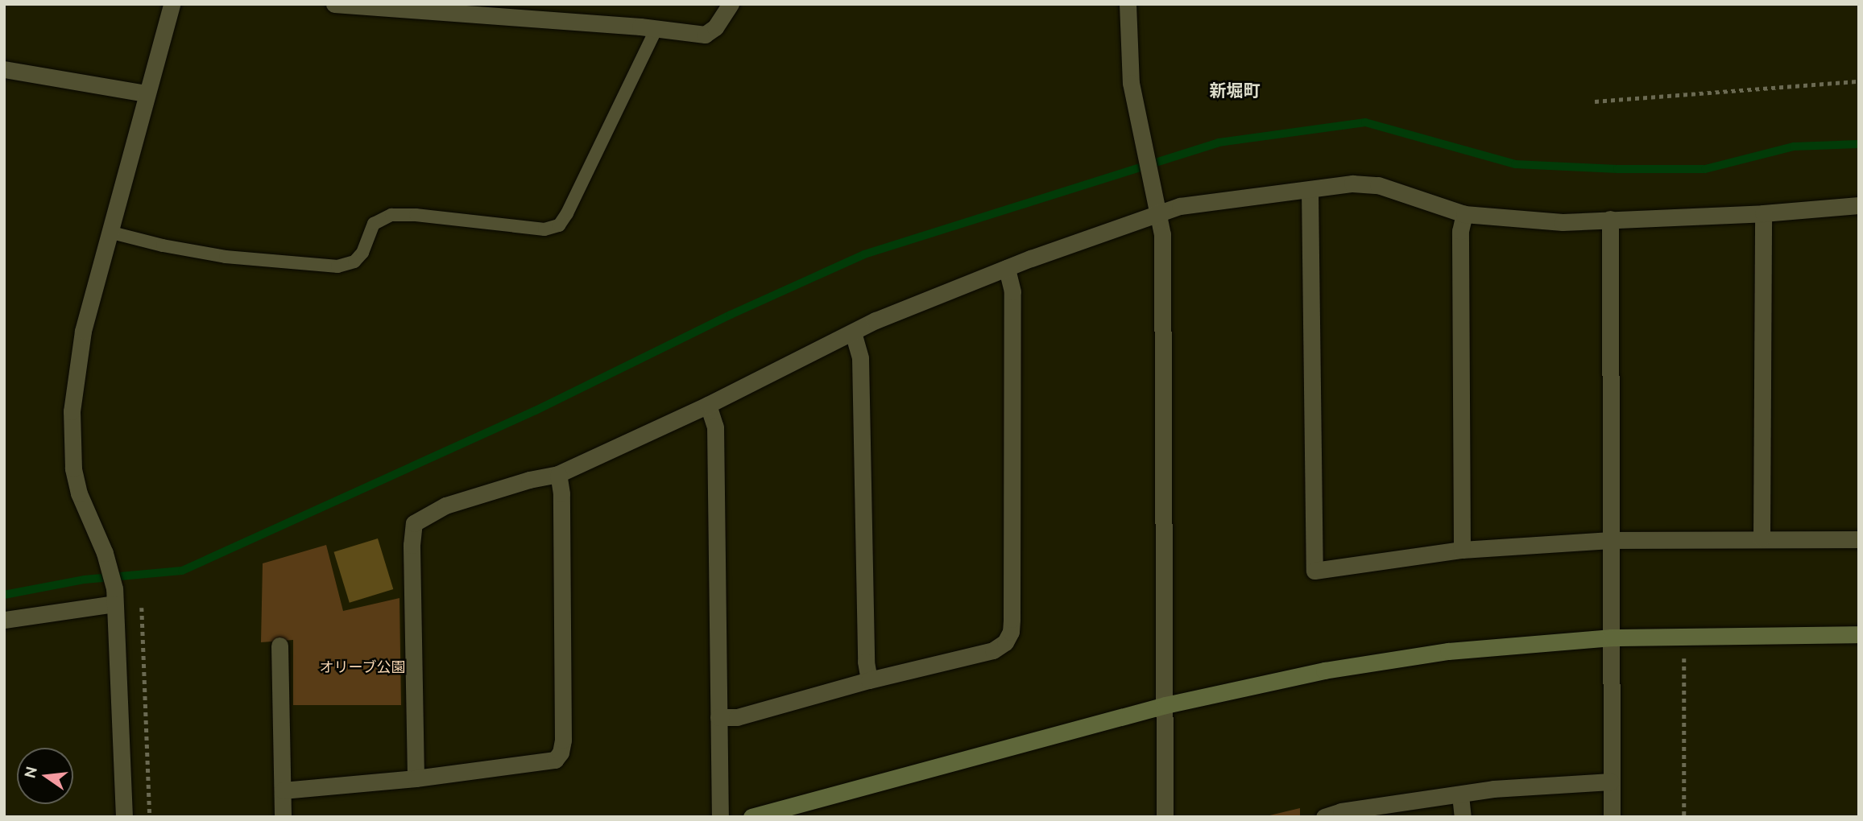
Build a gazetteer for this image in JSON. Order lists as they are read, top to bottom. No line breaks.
{"districts":["新堀町"],"parks":["オリーブ公園"],"north":"left"}
